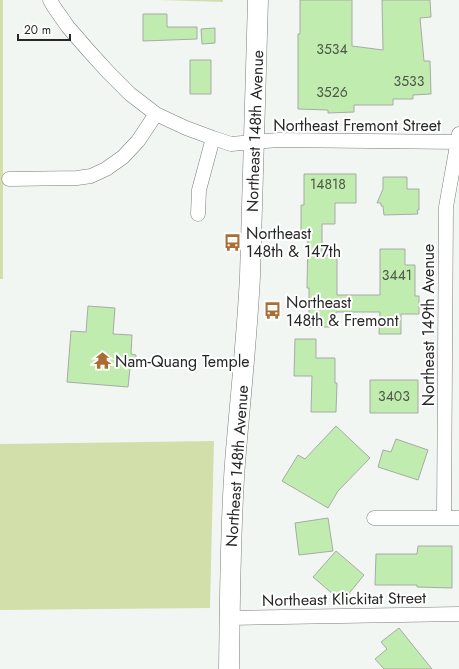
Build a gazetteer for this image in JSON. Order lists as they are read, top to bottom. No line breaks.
{"streets":{"main road":["Northeast 148th Avenue"],"street":["Northeast Fremont Street","Northeast 149th Avenue","Northeast Klickitat Street"]},"crossings":[["Northeast Fremont Street","Northeast 148th Avenue"],["Northeast Fremont Street","Northeast 149th Avenue"],["Northeast 148th Avenue","Northeast Klickitat Street"]],"places":{"bus stop":["Northeast 148th & 147th","Northeast 148th & Fremont"],"temple":["Nam-Quang Temple"]},"house_numbers":["3534","3533","3526","14818","3441","3403"],"scale_bar":"20 m"}
